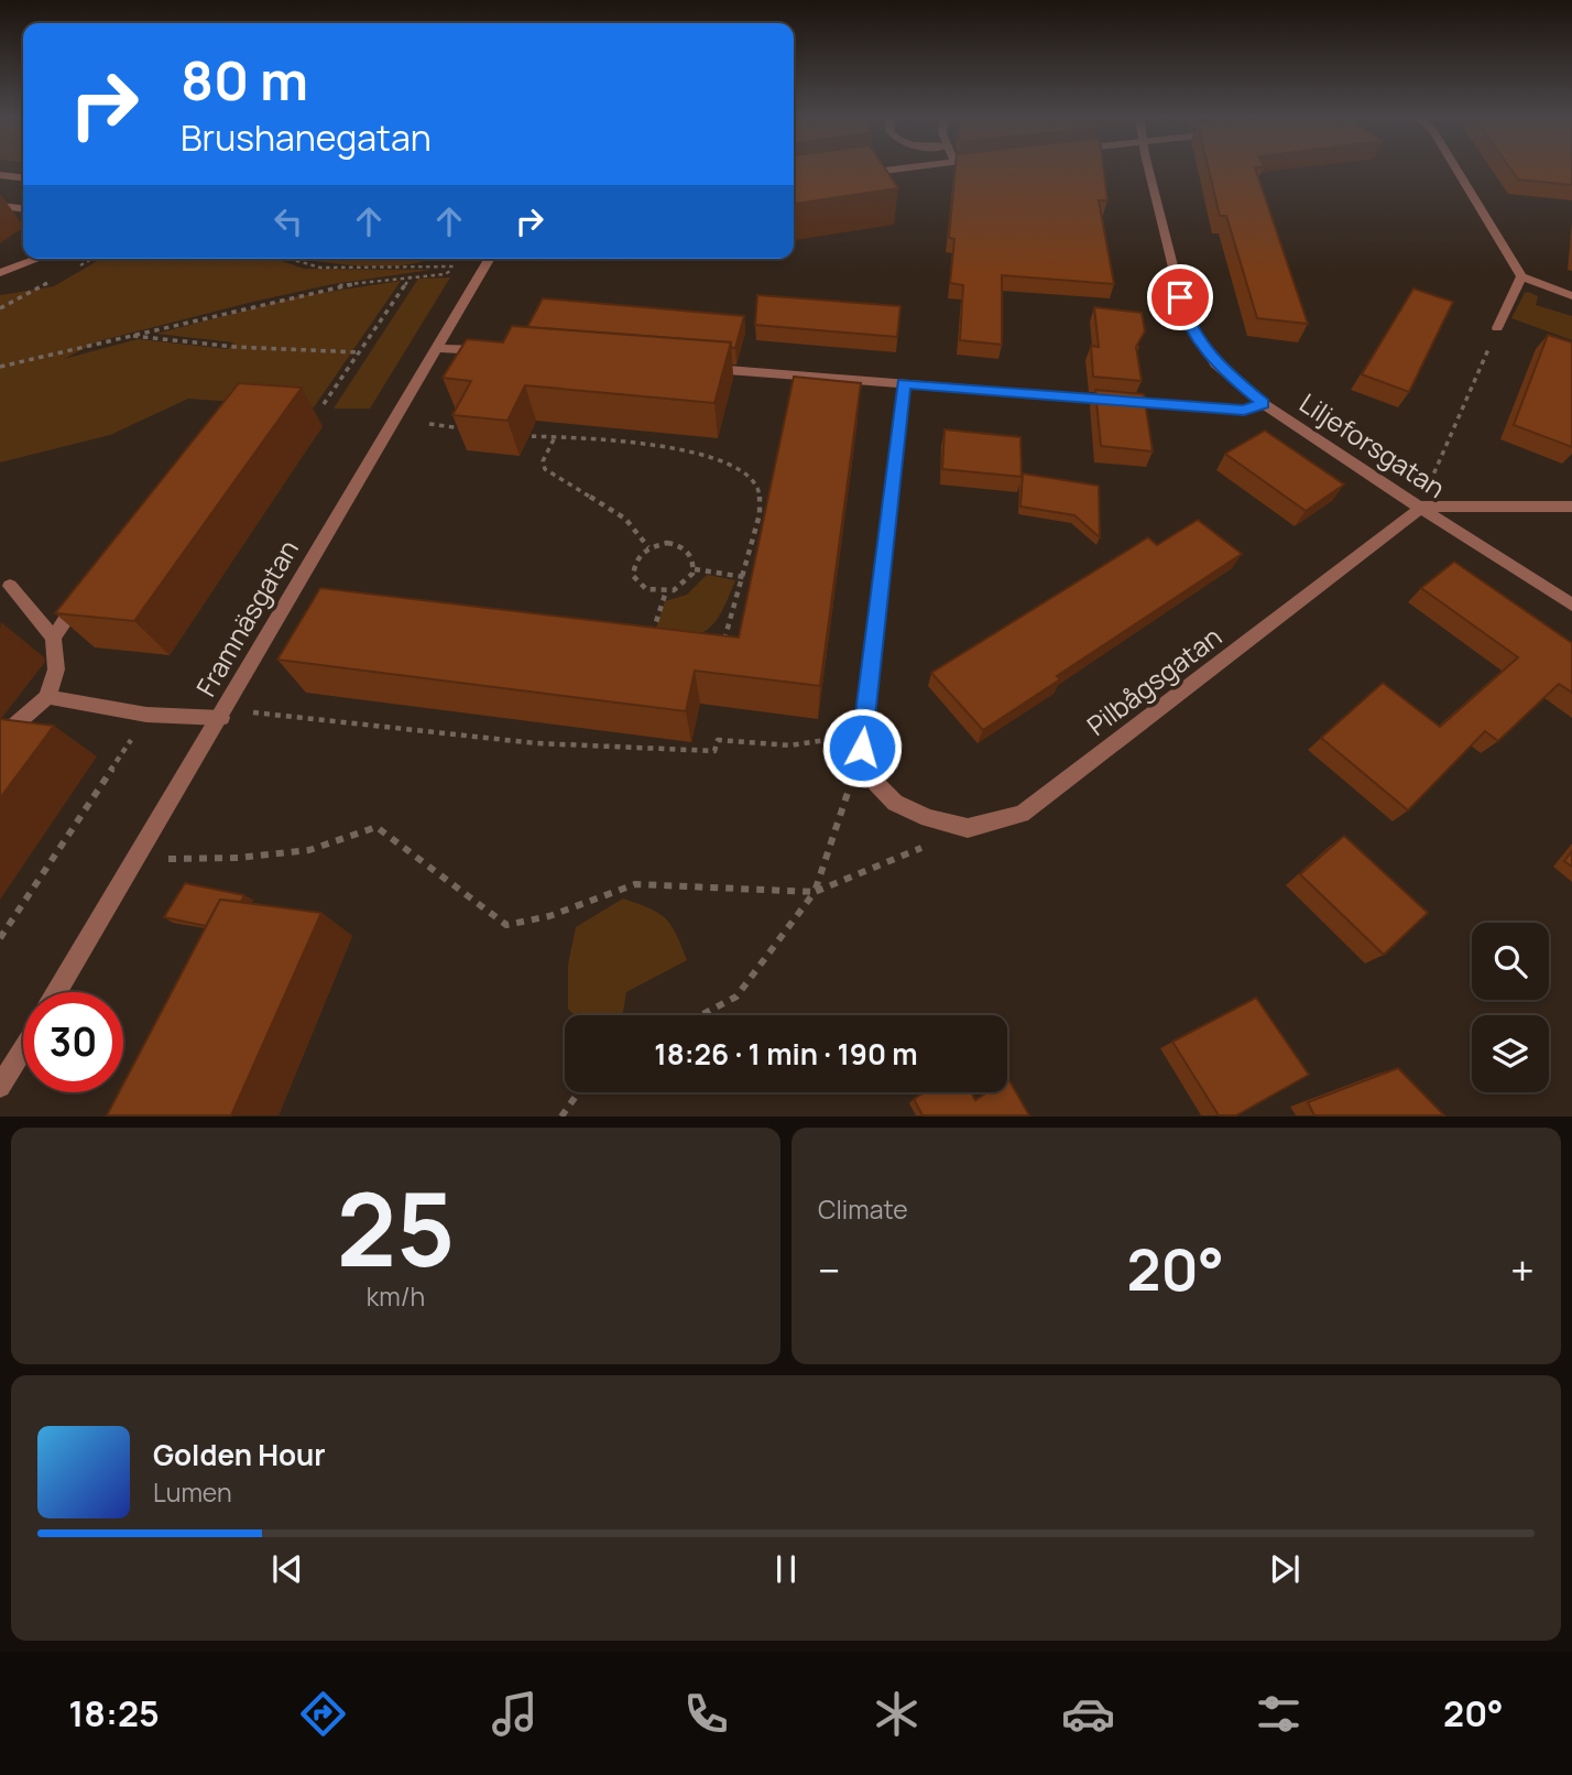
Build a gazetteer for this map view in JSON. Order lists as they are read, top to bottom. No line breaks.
{"streets":{"street":["Liljeforsgatan","Framnäsgatan","Pilbågsgatan"]},"crossings":[["Liljeforsgatan","Pilbågsgatan"]],"page":{"turn":["80 m","Brushanegatan"],"limit":"30","trip":"18:26 · 1 min · 190 m","tile":[["25","km/h"],"Climate"],"heat":["−","20°","+"],"song":["Golden Hour","Lumen"],"tabs":["18:25","20°"]}}
